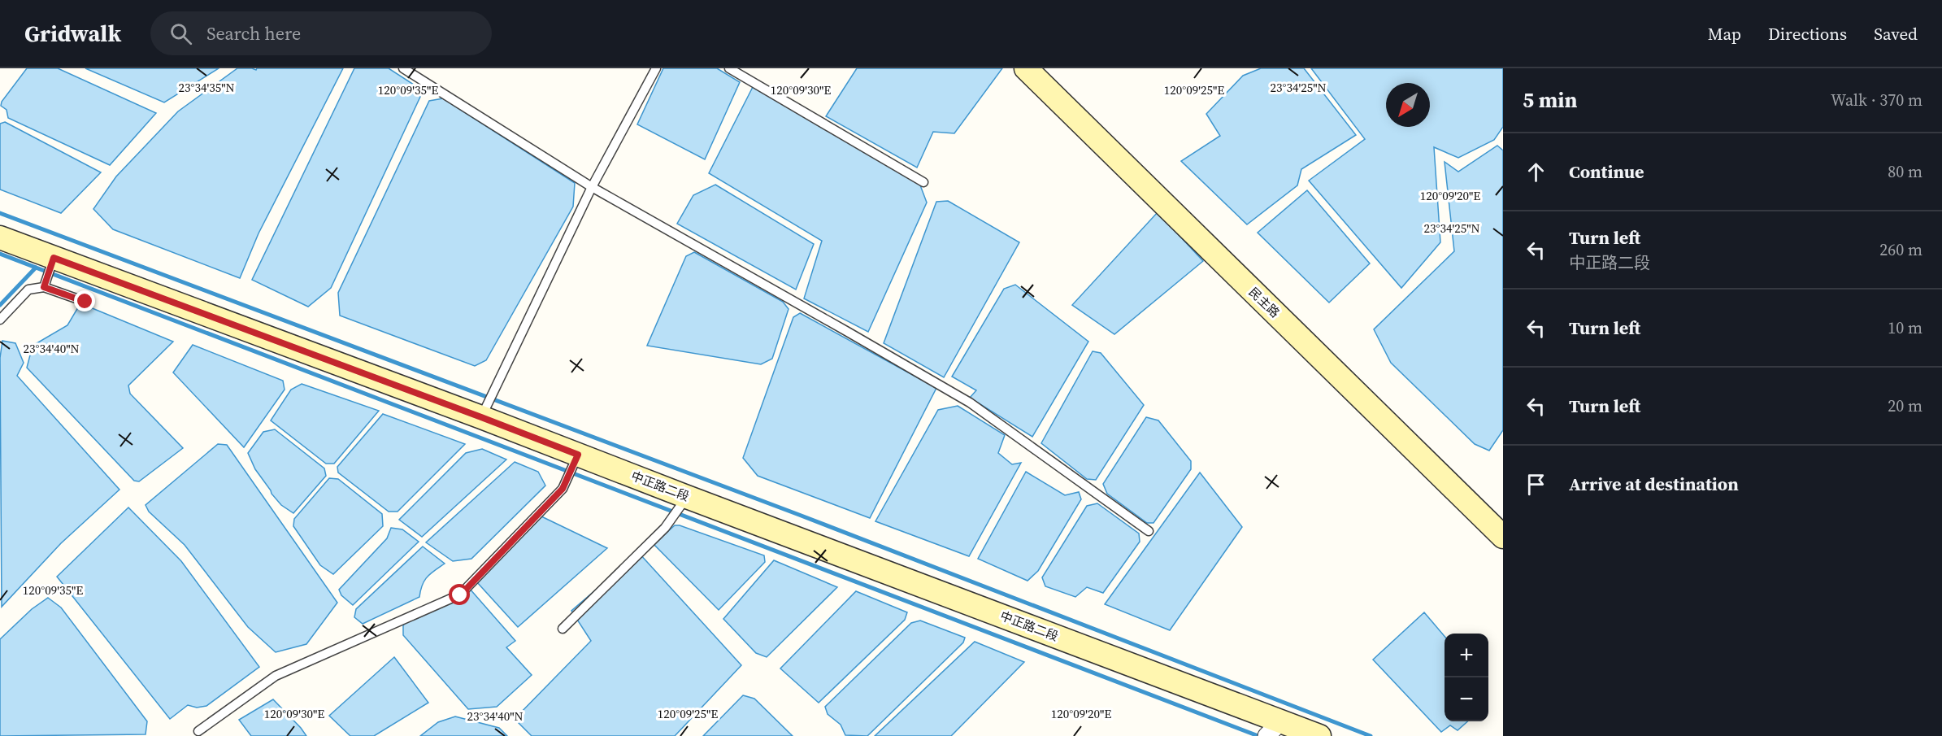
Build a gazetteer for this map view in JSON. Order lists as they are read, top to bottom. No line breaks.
{"streets":{"main road":["民主路","中正路二段"]},"north":"bottom left","page":{"header":"Gridwalk","search":"Search here","nav":["Map","Directions","Saved"],"heading":["5 min","Walk · 370 m"],"list":[["Continue","80 m"],["Turn left","中正路二段","260 m"],["Turn left","10 m"],["Turn left","20 m"],"Arrive at destination"],"map_buttons":["+","−"]},"coordinates":["23°34'35\"N","23°34'25\"N","120°09'35\"E","120°09'30\"E","120°09'25\"E","120°09'20\"E","23°34'40\"N"]}
